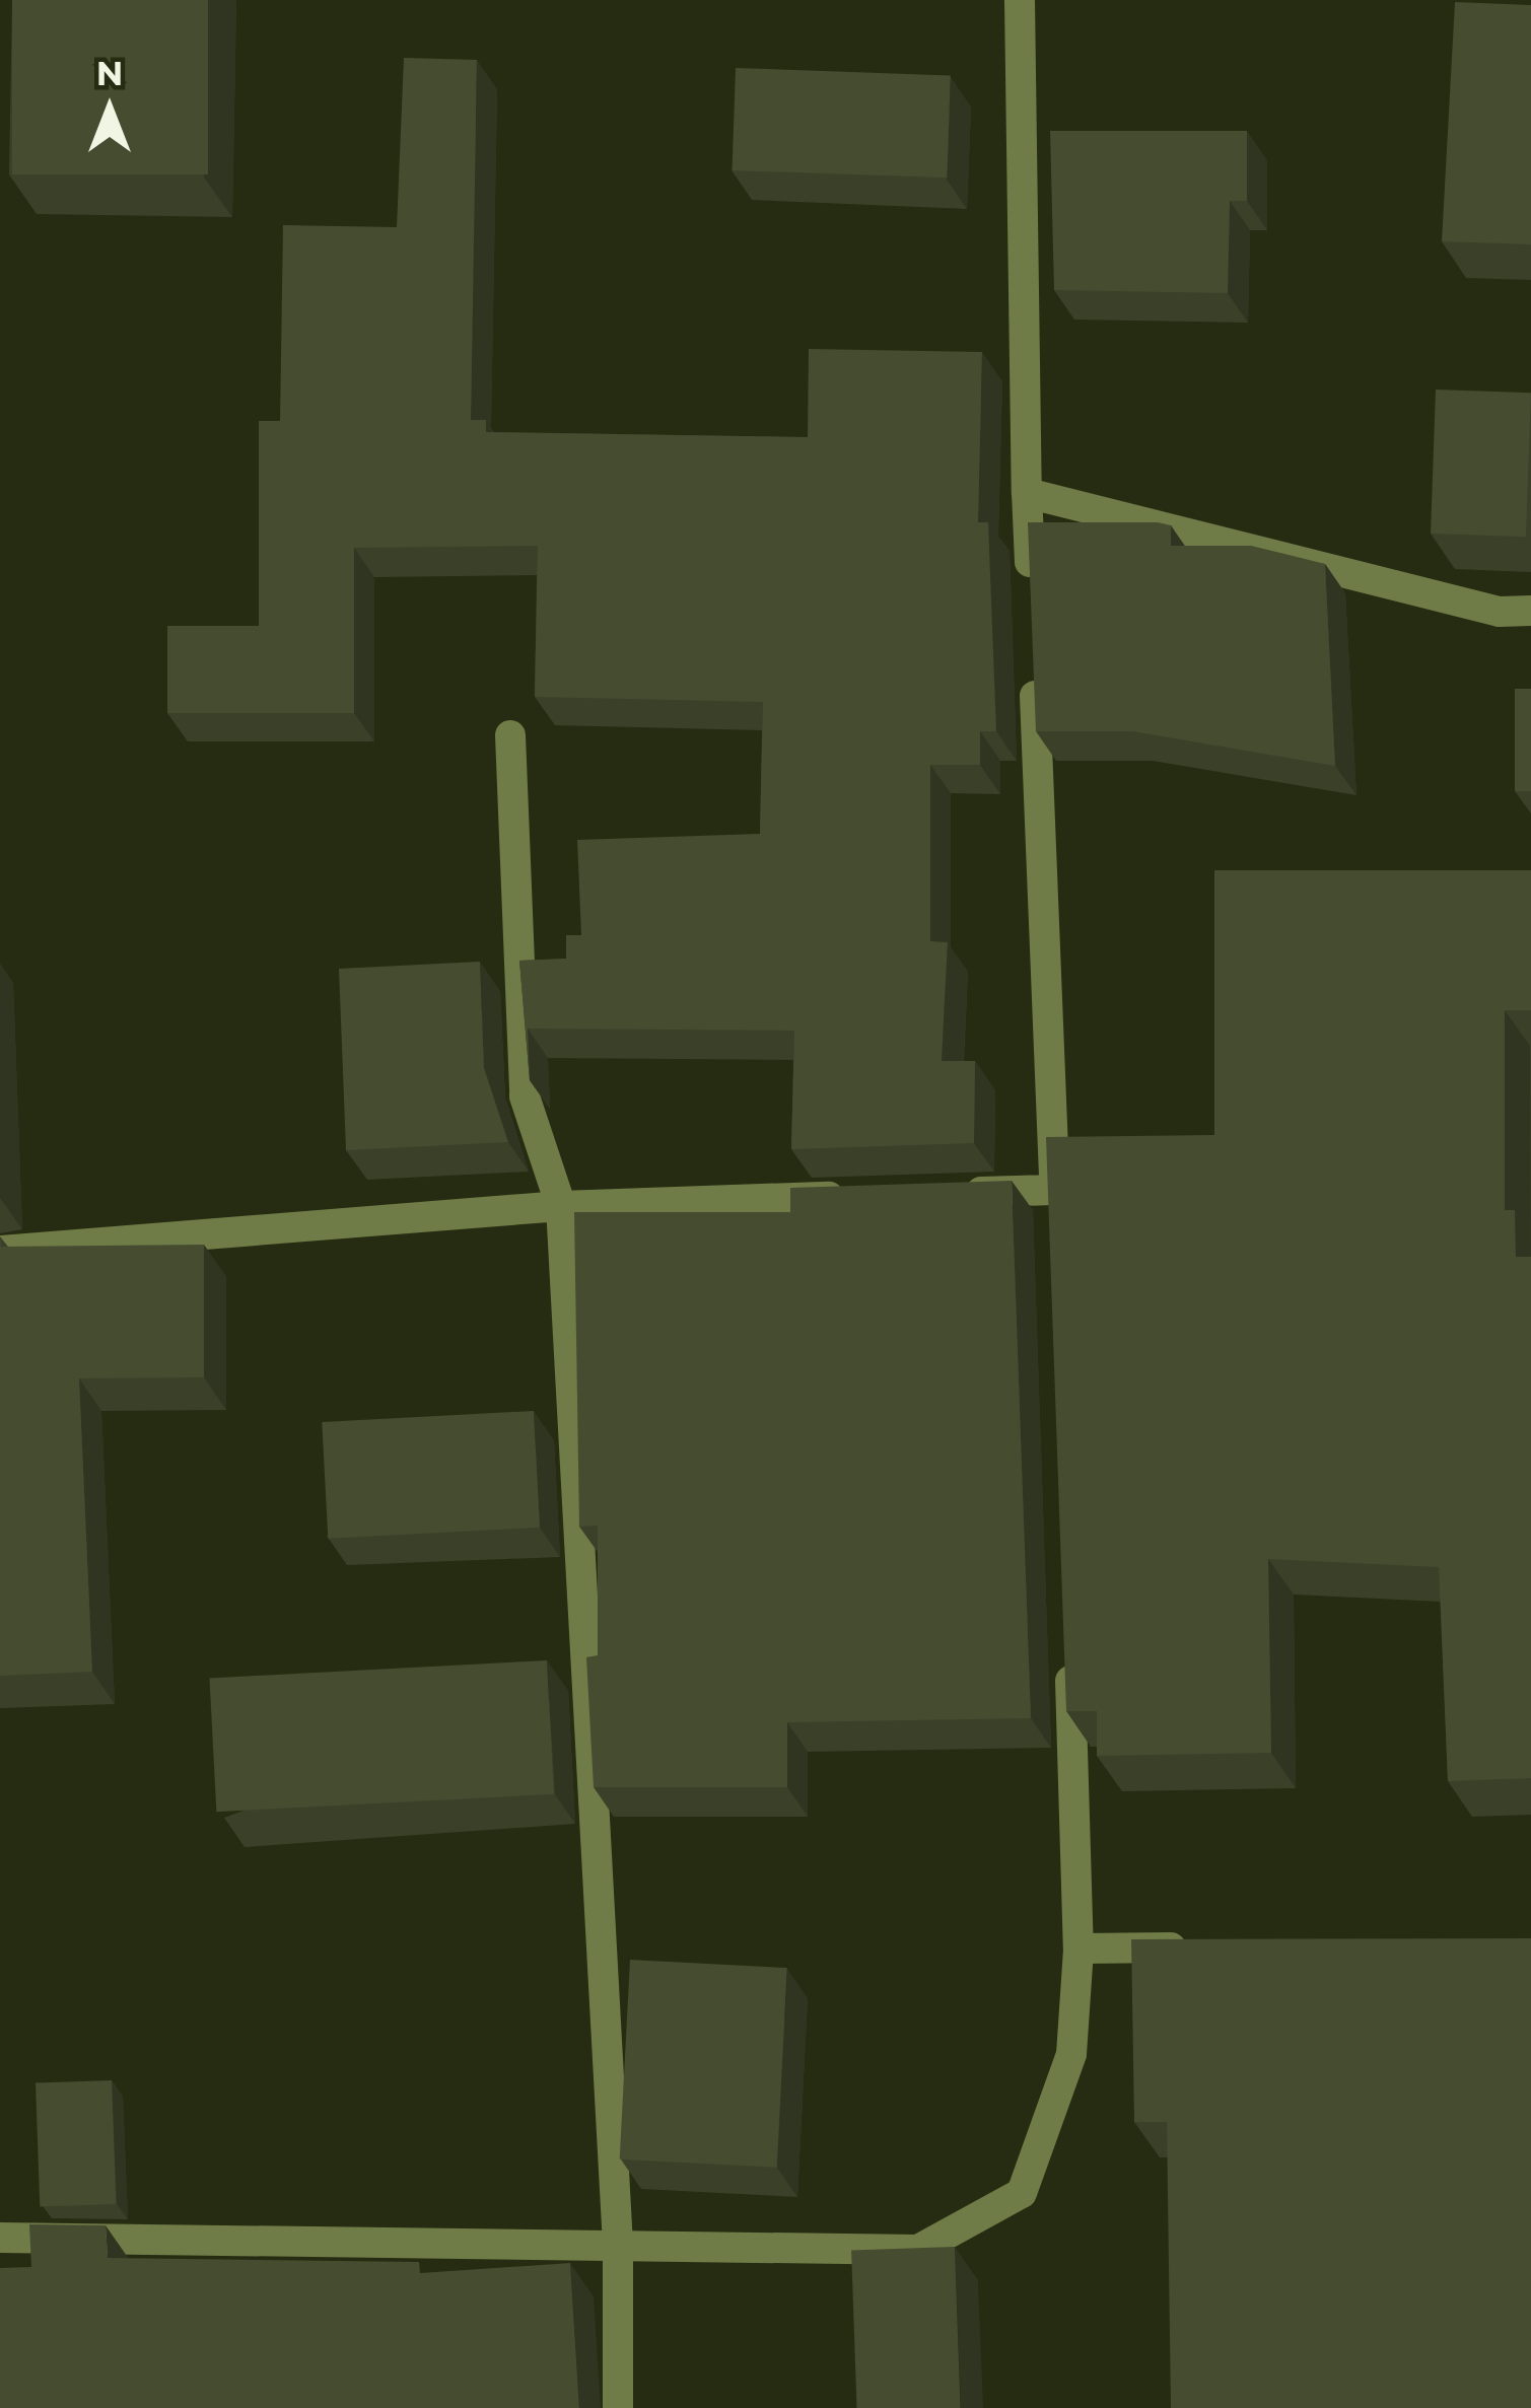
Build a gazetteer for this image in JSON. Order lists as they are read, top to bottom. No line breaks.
{"north":"top"}
